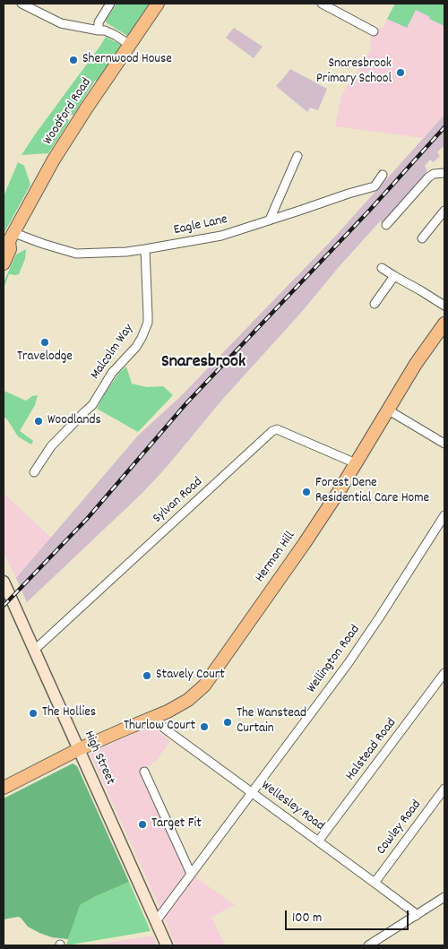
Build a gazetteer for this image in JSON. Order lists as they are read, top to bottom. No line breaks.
{"streets":{"main road":["Woodford Road","Hermon Hill"],"street":["Eagle Lane","Malcolm Way","Sylvan Road","Wellington Road","Halstead Road","High Street","Wellesley Road","Cowley Road"]},"crossings":[["Woodford Road","Eagle Lane"],["Eagle Lane","Malcolm Way"],["Sylvan Road","Hermon Hill"],["Sylvan Road","High Street"],["Hermon Hill","High Street"],["Hermon Hill","Wellesley Road"],["Wellington Road","High Street"],["Wellington Road","Wellesley Road"],["Halstead Road","Wellesley Road"],["Wellesley Road","Cowley Road"]],"districts":["Snaresbrook"],"places":["Shernwood House","Snaresbrook Primary School","Travelodge","Woodlands","Forest Dene Residential Care Home","Stavely Court","The Hollies","The Wanstead Curtain","Thurlow Court","Target Fit"],"scale_bar":"100 m"}
